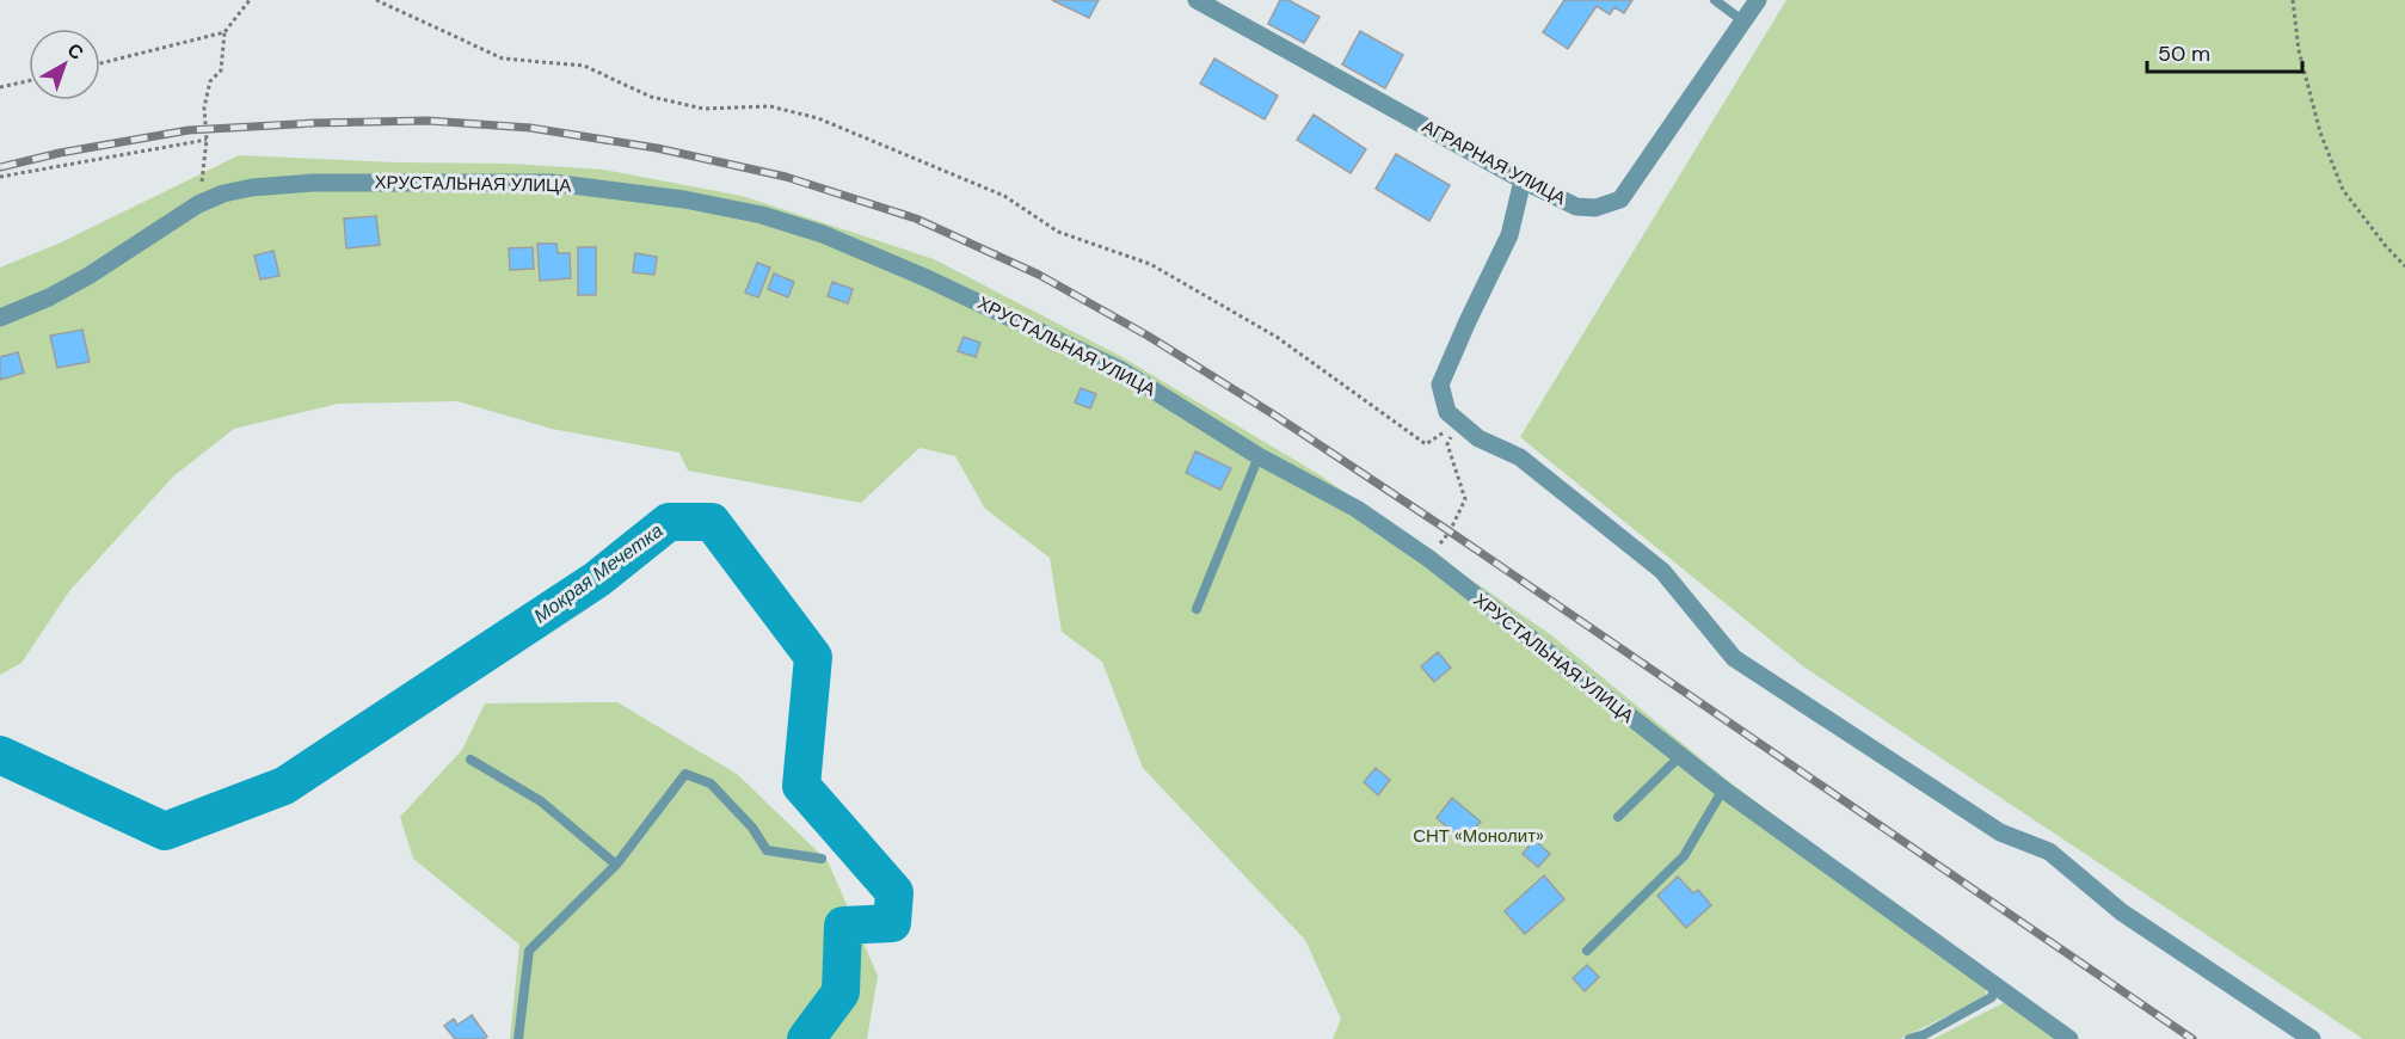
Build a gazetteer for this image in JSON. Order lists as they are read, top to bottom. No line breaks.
{"streets":{"street":["АГРАРНАЯ УЛИЦА","ХРУСТАЛЬНАЯ УЛИЦА"]},"water":["Мокрая Мечетка"],"parks":["СНТ «Монолит»"],"scale_bar":"50 m","north":"top right"}
